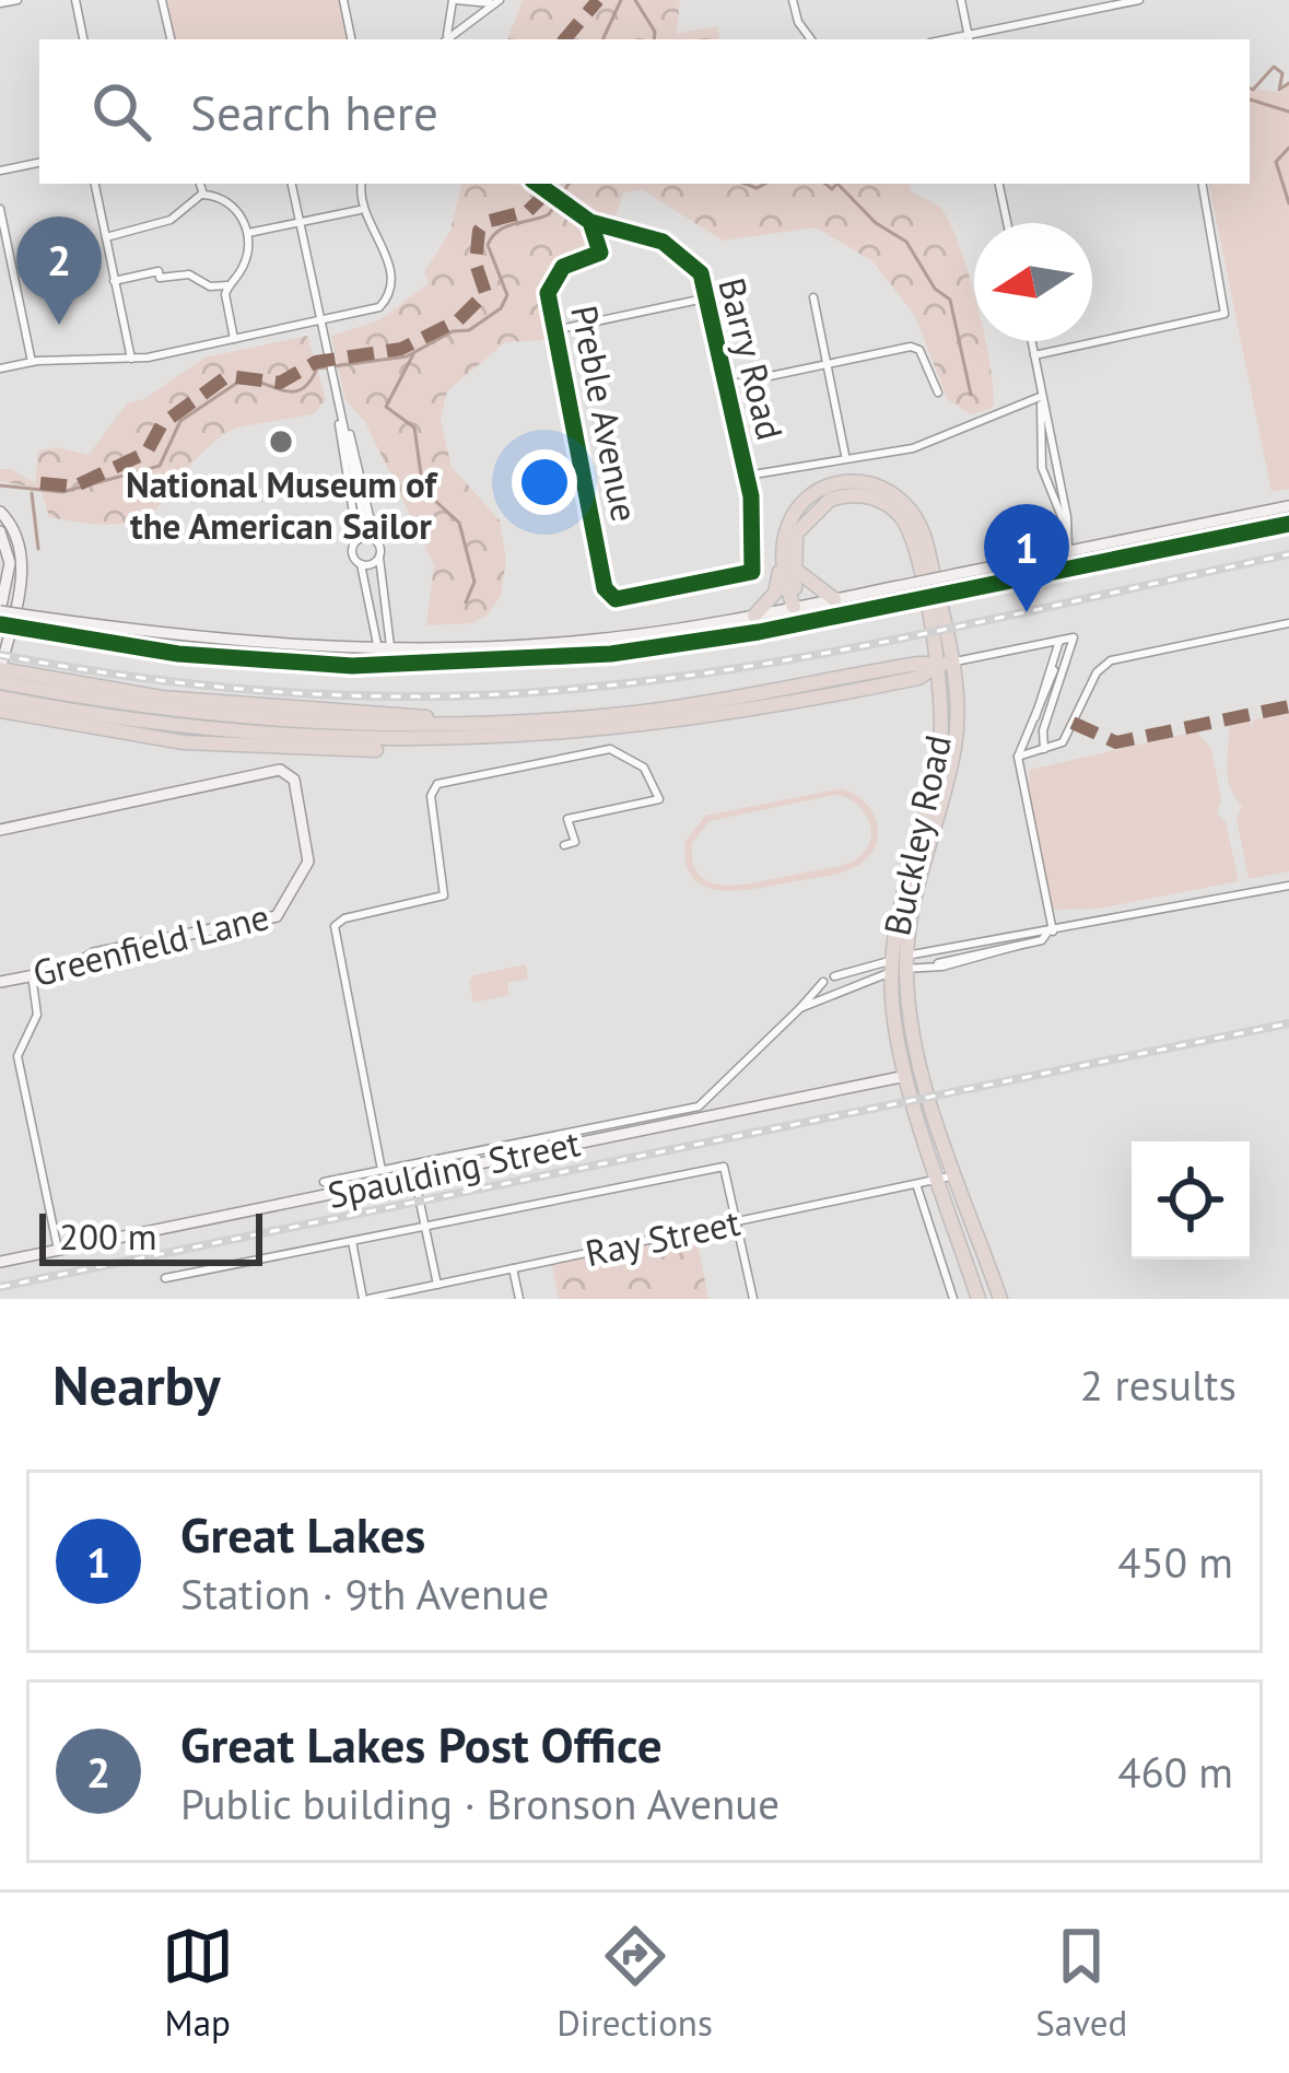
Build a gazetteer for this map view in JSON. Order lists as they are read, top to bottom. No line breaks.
{"streets":{"highway":["Buckley Road"],"street":["Barry Road","Preble Avenue","Greenfield Lane","Spaulding Street","Ray Street"]},"crossings":[["Barry Road","Preble Avenue"],["Buckley Road","Spaulding Street"],["Buckley Road","Ray Street"]],"places":["National Museum of the American Sailor"],"scale_bar":"200 m","north":"left","page":{"search":"Search here","pins":["2","1"],"scale":"200 m","heading":["Nearby","2 results"],"list":[{"mark":"1","name":"Great Lakes","note":"Station · 9th Avenue","value":"450 m"},{"mark":"2","name":"Great Lakes Post Office","note":"Public building · Bronson Avenue","value":"460 m"}],"nav":["Map","Directions","Saved"]}}
